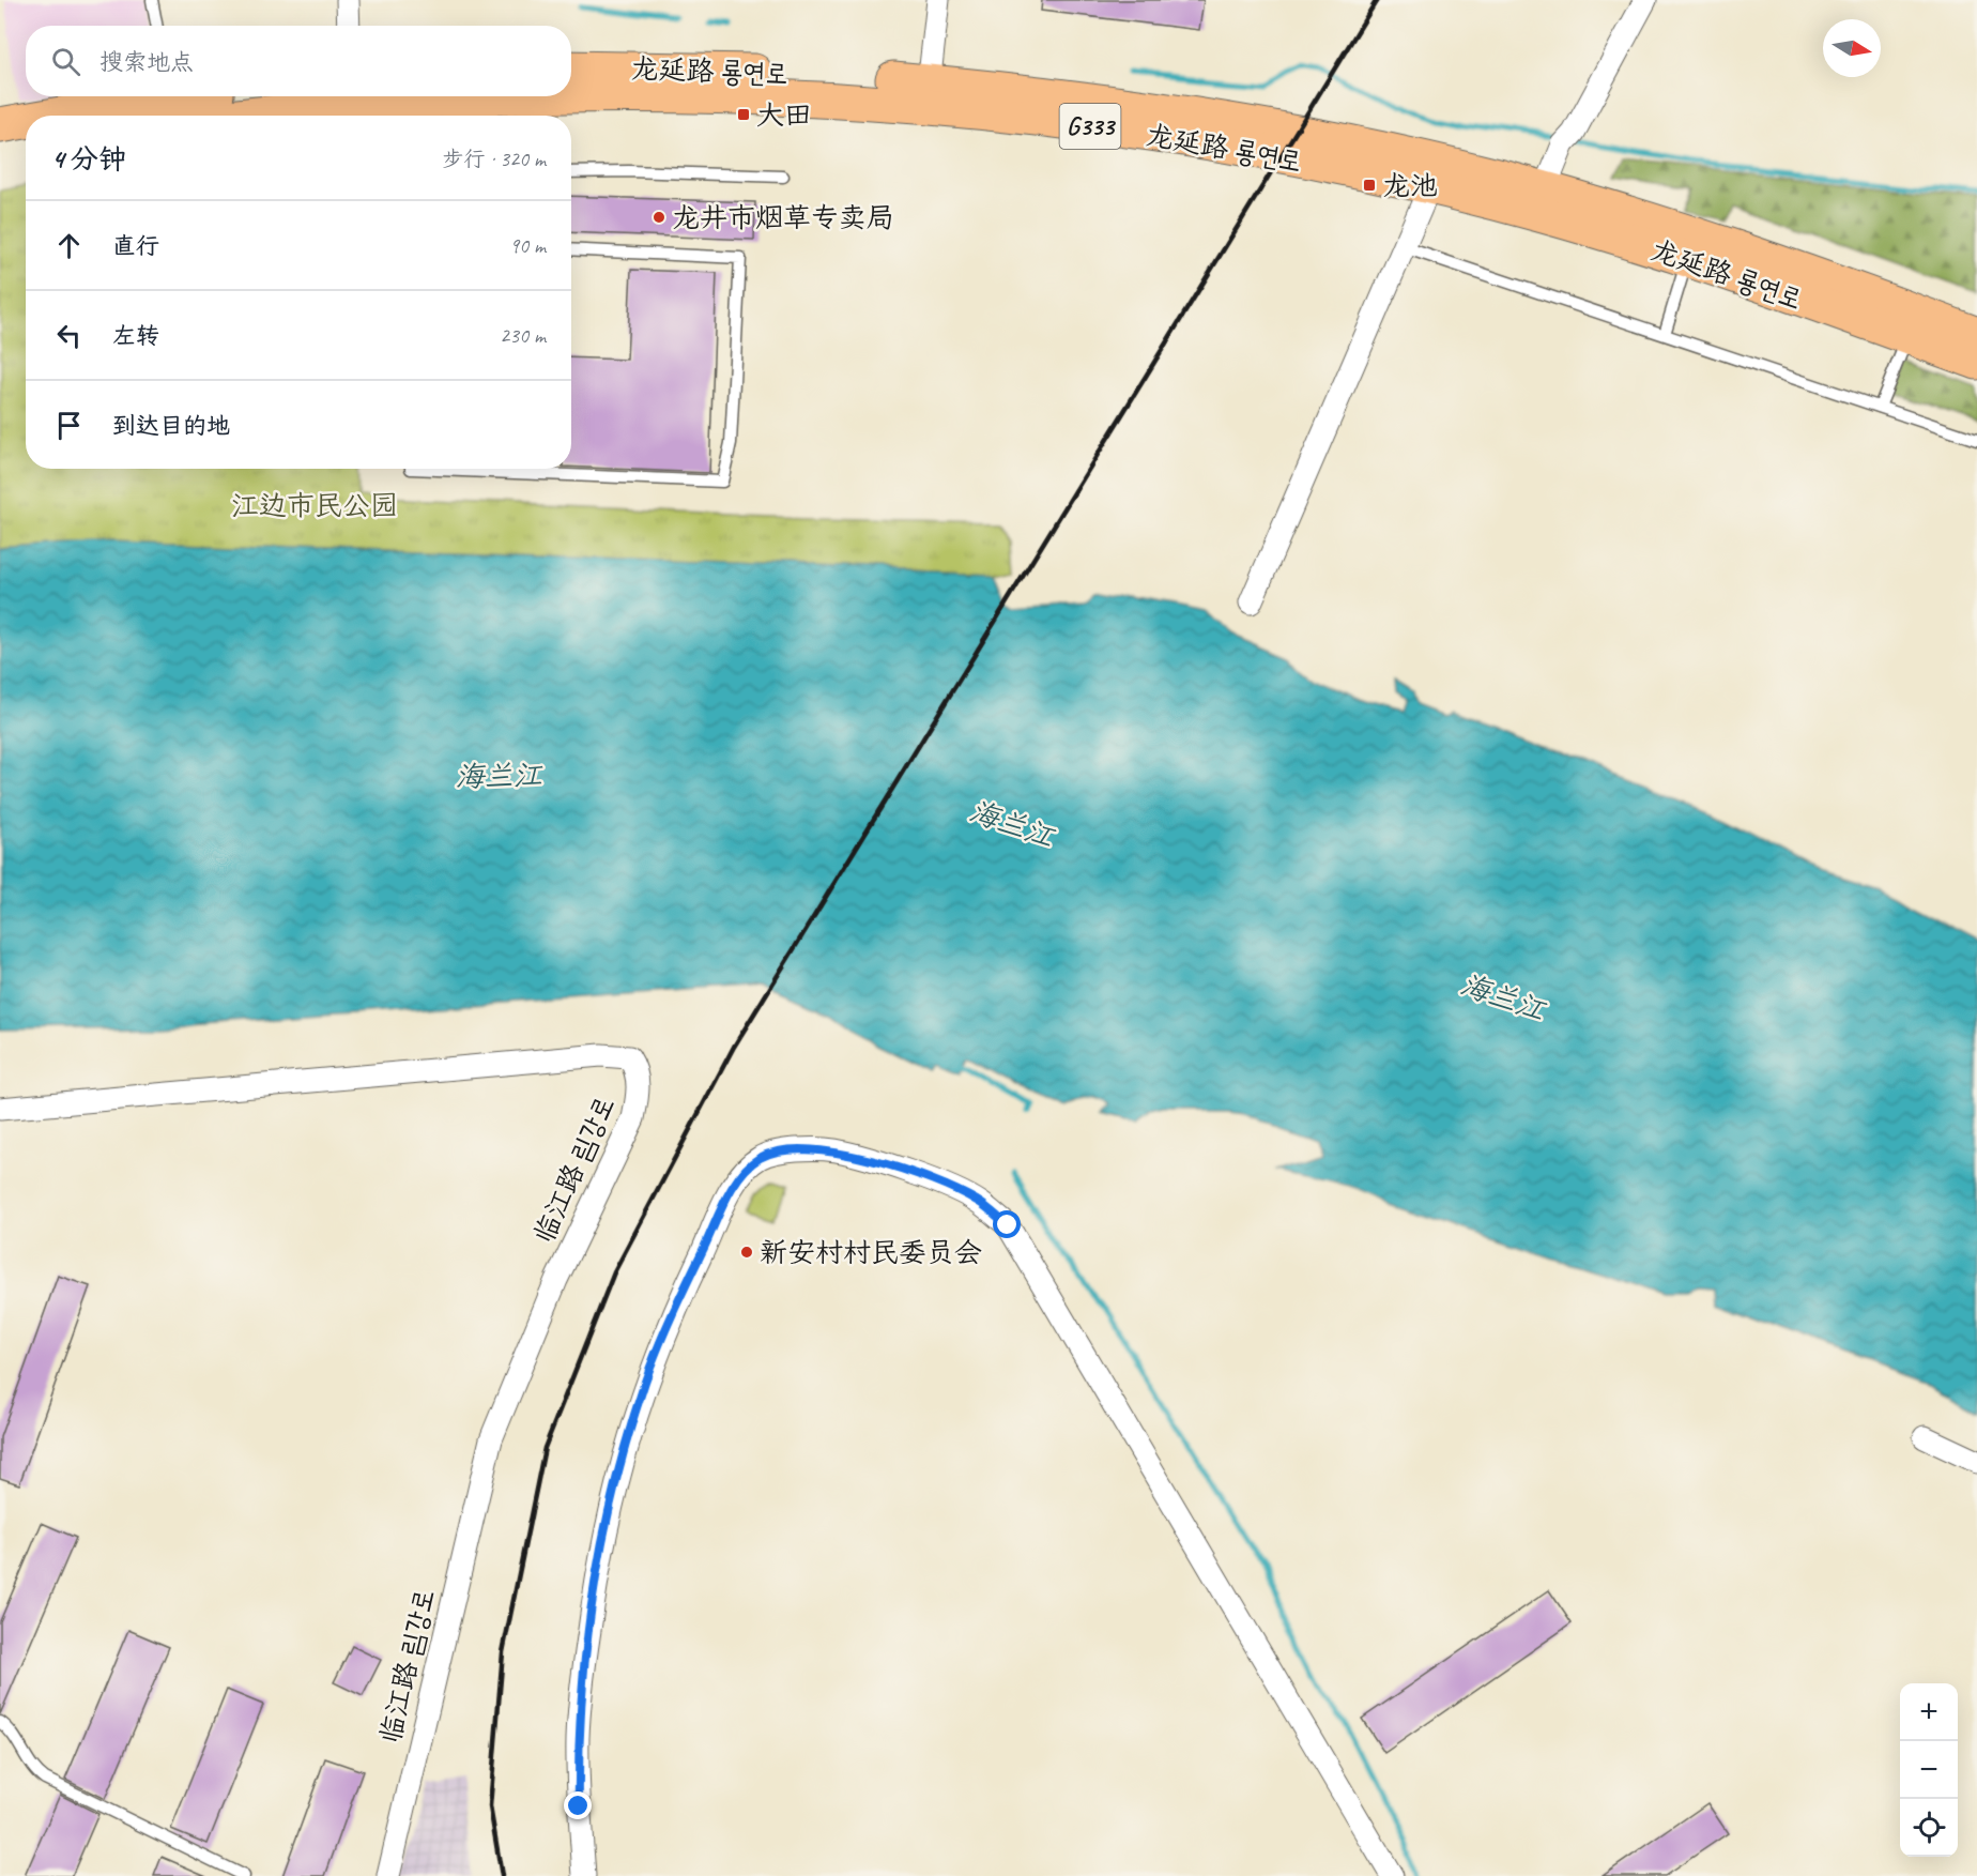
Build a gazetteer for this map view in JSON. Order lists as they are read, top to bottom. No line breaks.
{"streets":{"highway":["龙延路 룡연로","G333"],"street":["临江路 림강로"]},"water":["海兰江"],"parks":["江边市民公园"],"places":{"transit":["大田","龙池"],"other":["龙井市烟草专卖局","新安村村民委员会"]},"north":"right","page":{"search":"搜索地点","heading":["4 分钟","步行 · 320 m"],"list":[["直行","90 m"],["左转","230 m"],"到达目的地"],"map_buttons":["+","−"]}}
